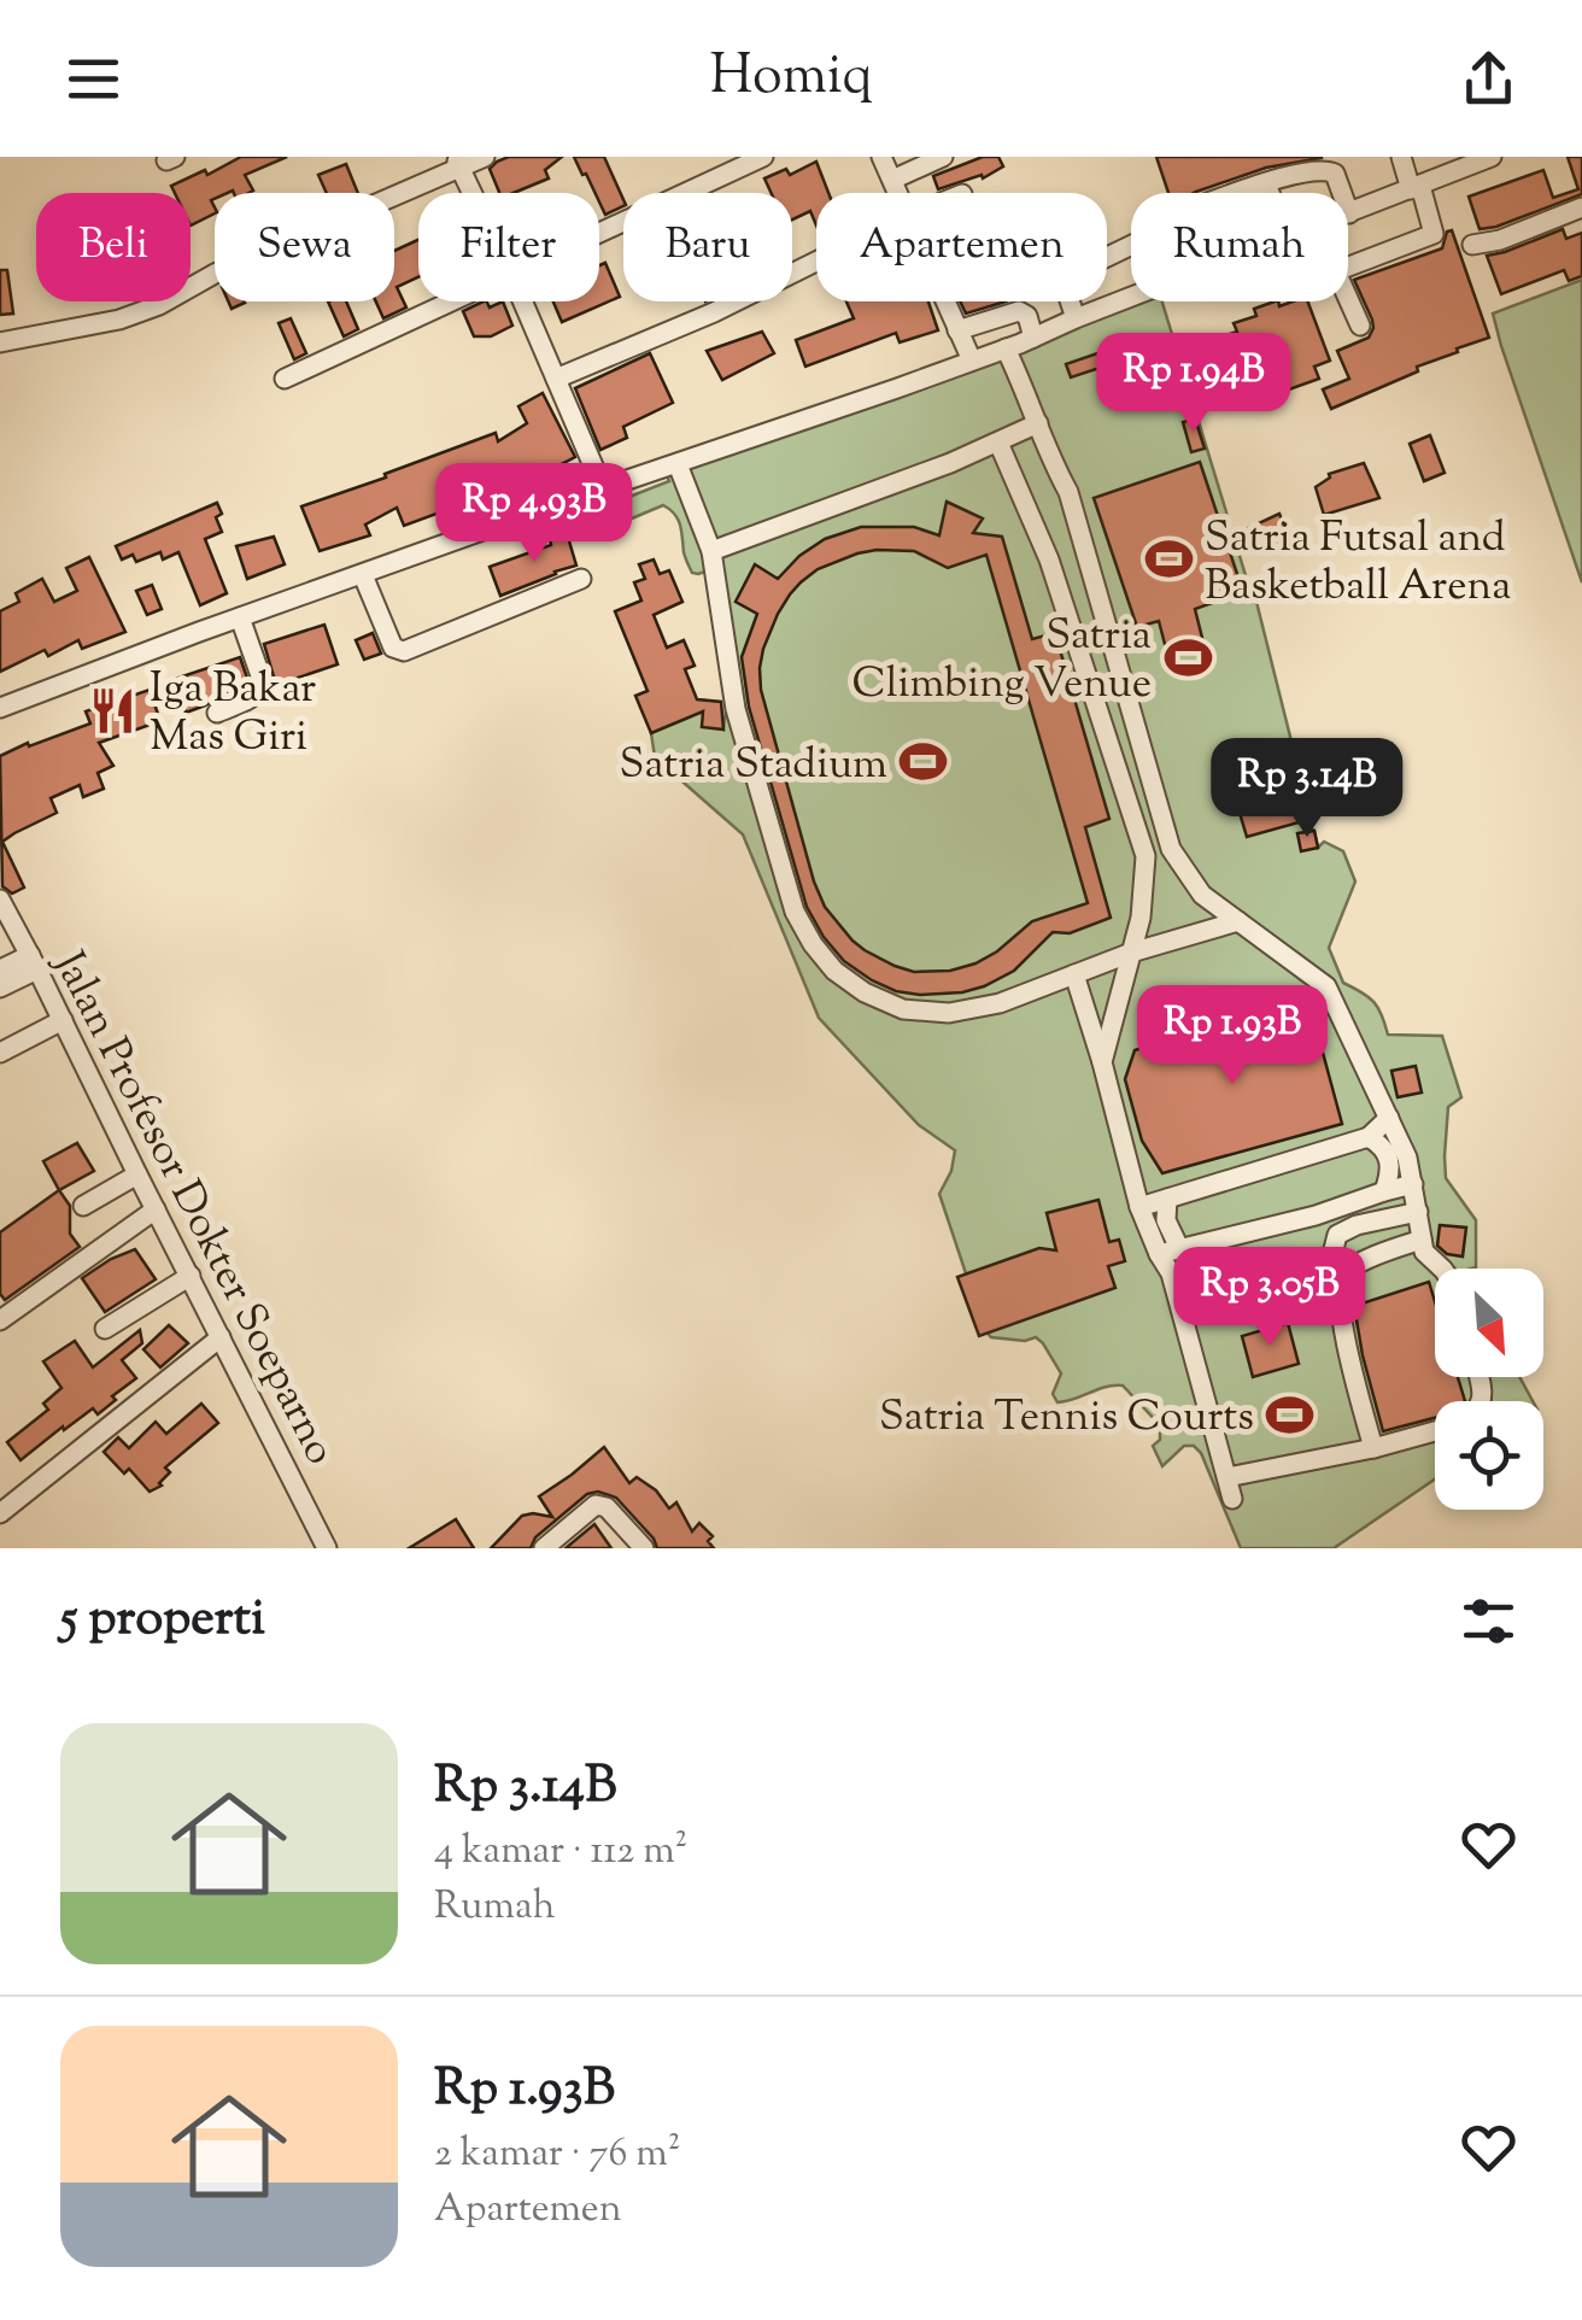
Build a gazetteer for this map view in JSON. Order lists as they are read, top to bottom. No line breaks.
{"streets":{"street":["Jalan Profesor Dokter Soeparno"]},"places":{"sports":["Satria Futsal and Basketball Arena","Satria Climbing Venue","Satria Stadium","Satria Tennis Courts"],"restaurant":["Iga Bakar Mas Giri"]},"north":"bottom right","page":{"header":"Homiq","chip":["Beli","Sewa","Filter","Baru","Apartemen","Rumah"],"price":["Rp 1.94B","Rp 4.93B","Rp 3.14B","Rp 1.93B","Rp 3.05B"],"heading":"5 properti","list":[{"name":"Rp 3.14B","note":"4 kamar · 112 m² · Rumah"},{"name":"Rp 1.93B","note":"2 kamar · 76 m² · Apartemen"}]}}
